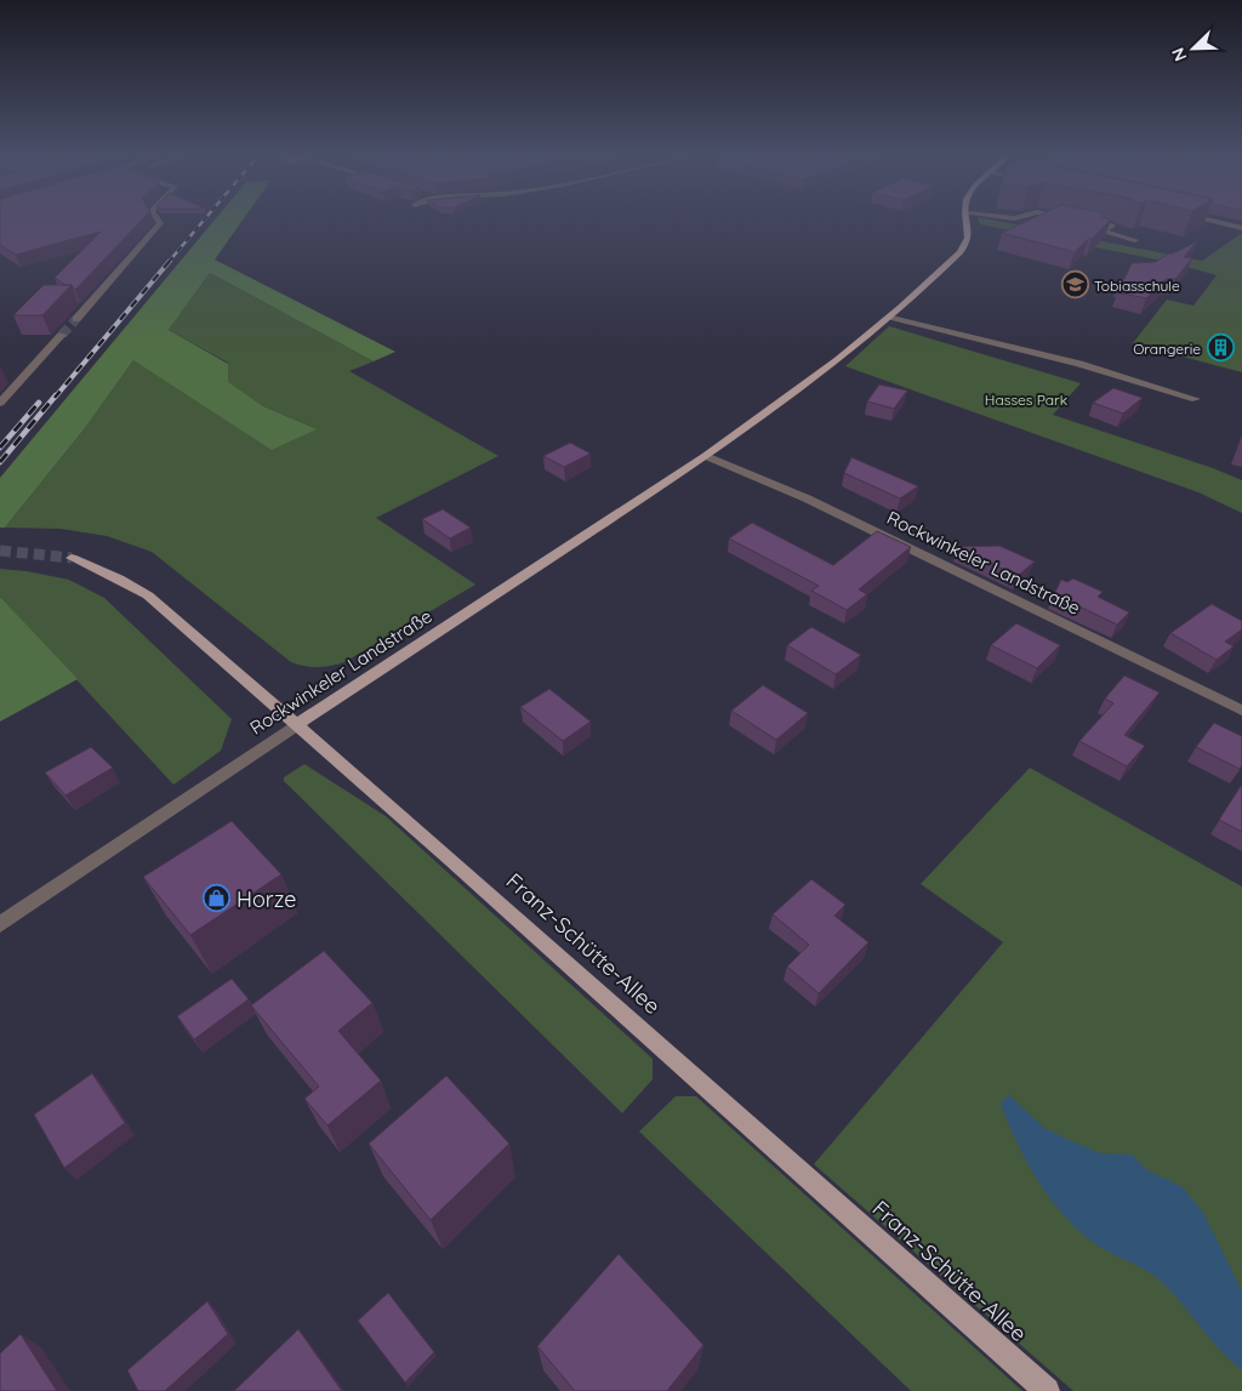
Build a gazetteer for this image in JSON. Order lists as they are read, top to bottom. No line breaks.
{"streets":{"main road":["Rockwinkeler Landstraße","Franz-Schütte-Allee"]},"crossings":[["Rockwinkeler Landstraße","Franz-Schütte-Allee"]],"parks":["Hasses Park"],"places":{"school or university":["Tobiasschule"],"building":["Orangerie"],"shop":["Horze"]},"north":"bottom left"}
